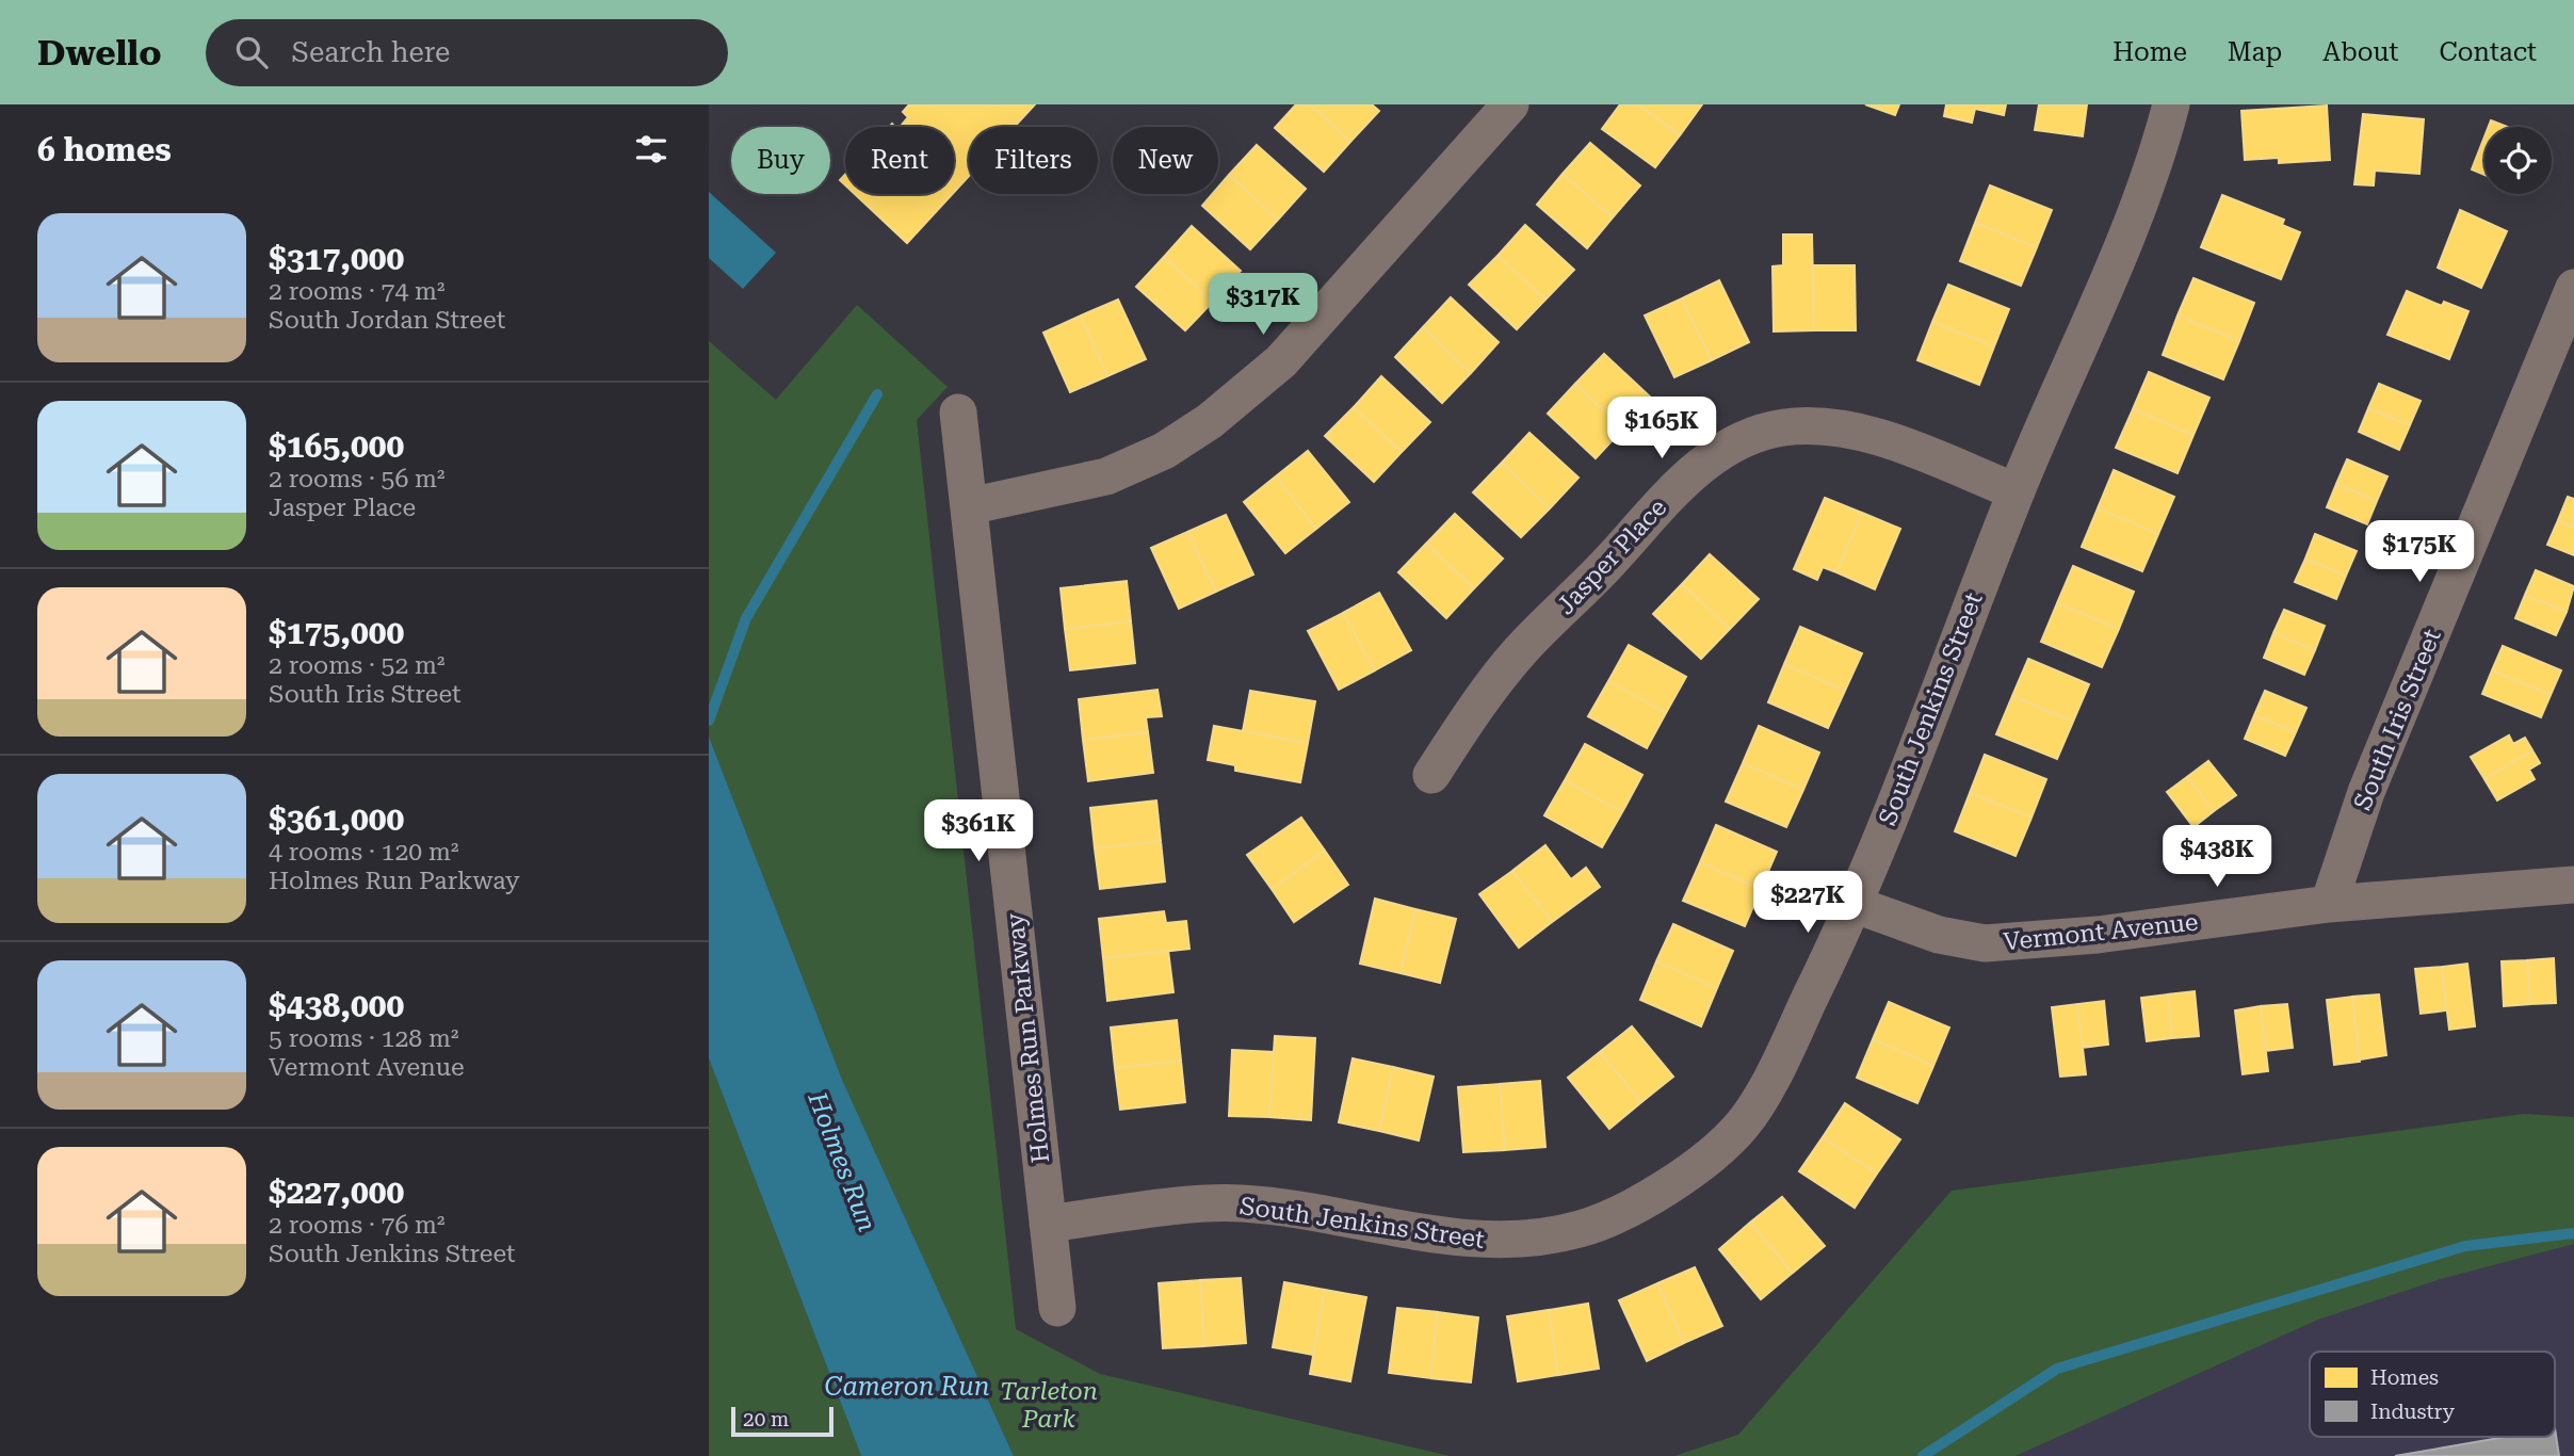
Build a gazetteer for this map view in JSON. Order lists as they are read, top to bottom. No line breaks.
{"streets":{"street":["Jasper Place","South Jenkins Street","South Iris Street","Vermont Avenue","Holmes Run Parkway"]},"crossings":[["Jasper Place","South Jenkins Street"],["South Jenkins Street","Vermont Avenue"],["South Jenkins Street","Holmes Run Parkway"],["South Iris Street","Vermont Avenue"]],"water":["Holmes Run","Cameron Run"],"parks":["Tarleton Park"],"legend":["Homes","Industry"],"scale_bar":"20 m","page":{"header":"Dwello","search":"Search here","nav":["Home","Map","About","Contact"],"heading":"6 homes","chip":["Buy","Rent","Filters","New"],"list":[{"name":"$317,000","note":"2 rooms · 74 m² · South Jordan Street"},{"name":"$165,000","note":"2 rooms · 56 m² · Jasper Place"},{"name":"$175,000","note":"2 rooms · 52 m² · South Iris Street"},{"name":"$361,000","note":"4 rooms · 120 m² · Holmes Run Parkway"},{"name":"$438,000","note":"5 rooms · 128 m² · Vermont Avenue"},{"name":"$227,000","note":"2 rooms · 76 m² · South Jenkins Street"}],"price":["$317K","$165K","$175K","$361K","$438K","$227K"],"scale":"20 m"}}
